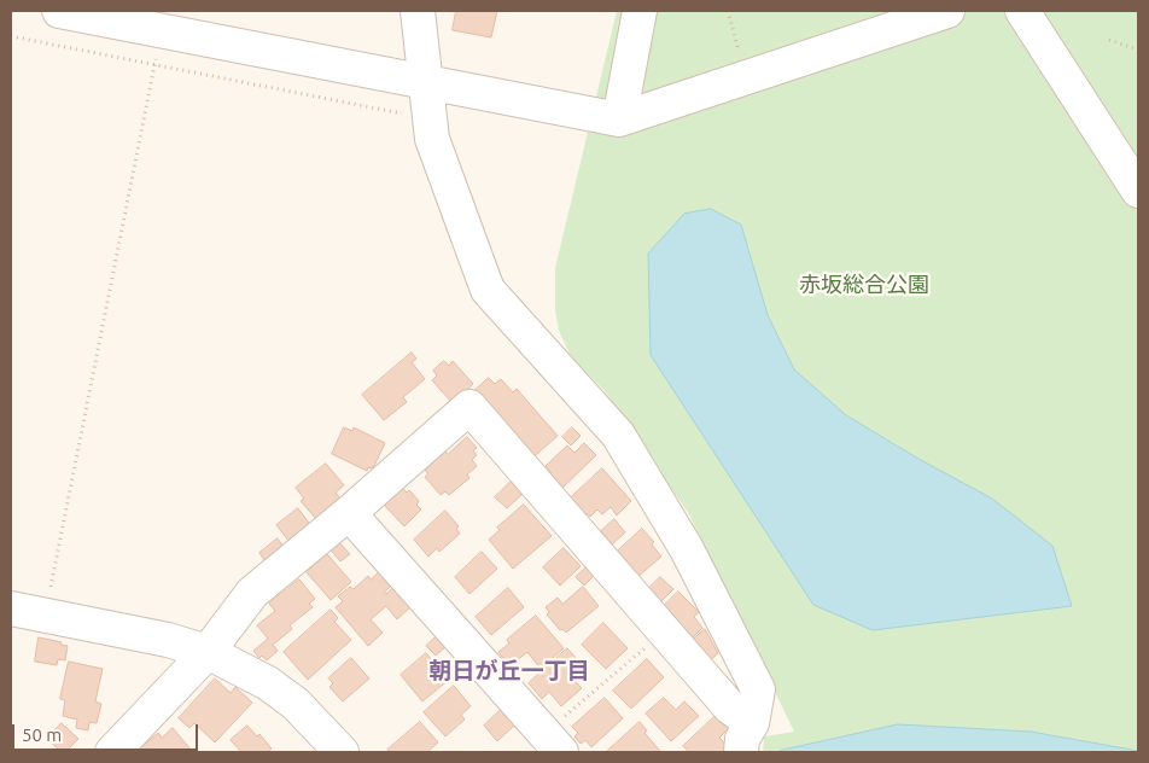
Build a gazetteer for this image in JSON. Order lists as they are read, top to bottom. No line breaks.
{"districts":["朝日が丘一丁目"],"parks":["赤坂総合公園"],"scale_bar":"50 m"}
